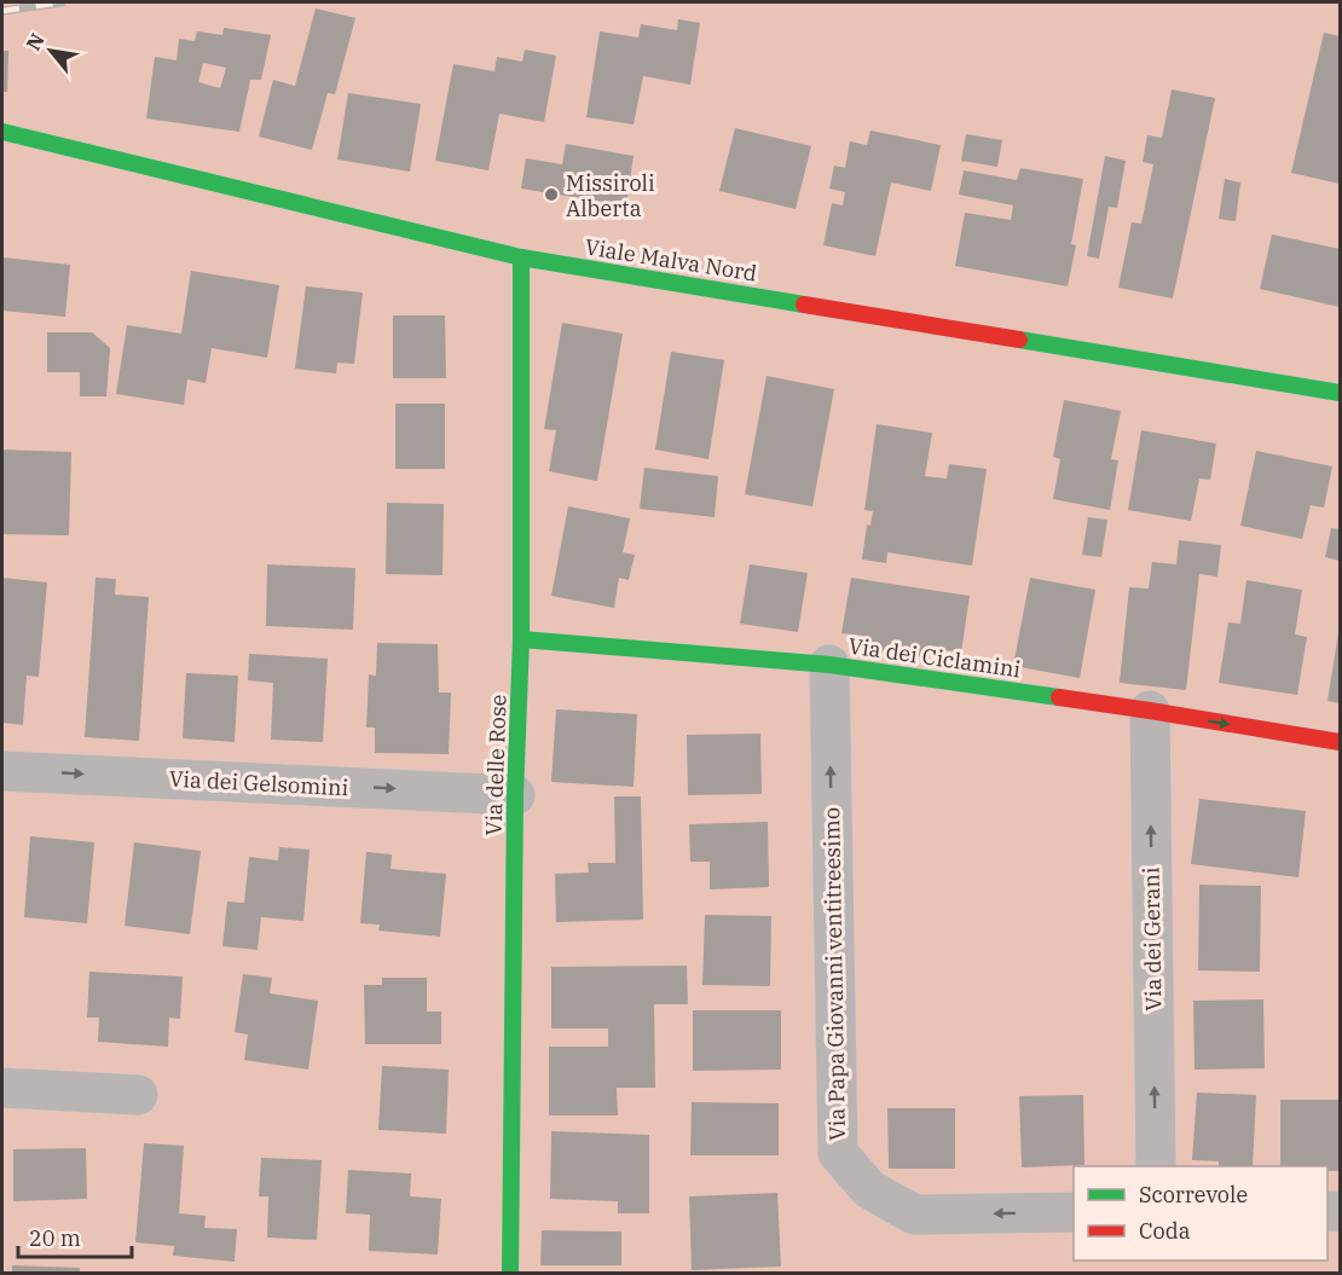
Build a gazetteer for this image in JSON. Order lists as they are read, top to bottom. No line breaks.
{"streets":{"street":["Viale Malva Nord","Via dei Ciclamini","Via delle Rose","Via dei Gelsomini","Via dei Gerani","Via Papa Giovanni ventitreesimo"]},"crossings":[["Viale Malva Nord","Via delle Rose"],["Via dei Ciclamini","Via delle Rose"],["Via dei Ciclamini","Via dei Gerani"],["Via dei Ciclamini","Via Papa Giovanni ventitreesimo"],["Via delle Rose","Via dei Gelsomini"]],"one_way":["Via dei Gelsomini","Via dei Gerani","Via Papa Giovanni ventitreesimo"],"places":["Missiroli Alberta"],"legend":["Scorrevole","Coda"],"scale_bar":"20 m","north":"top left"}
